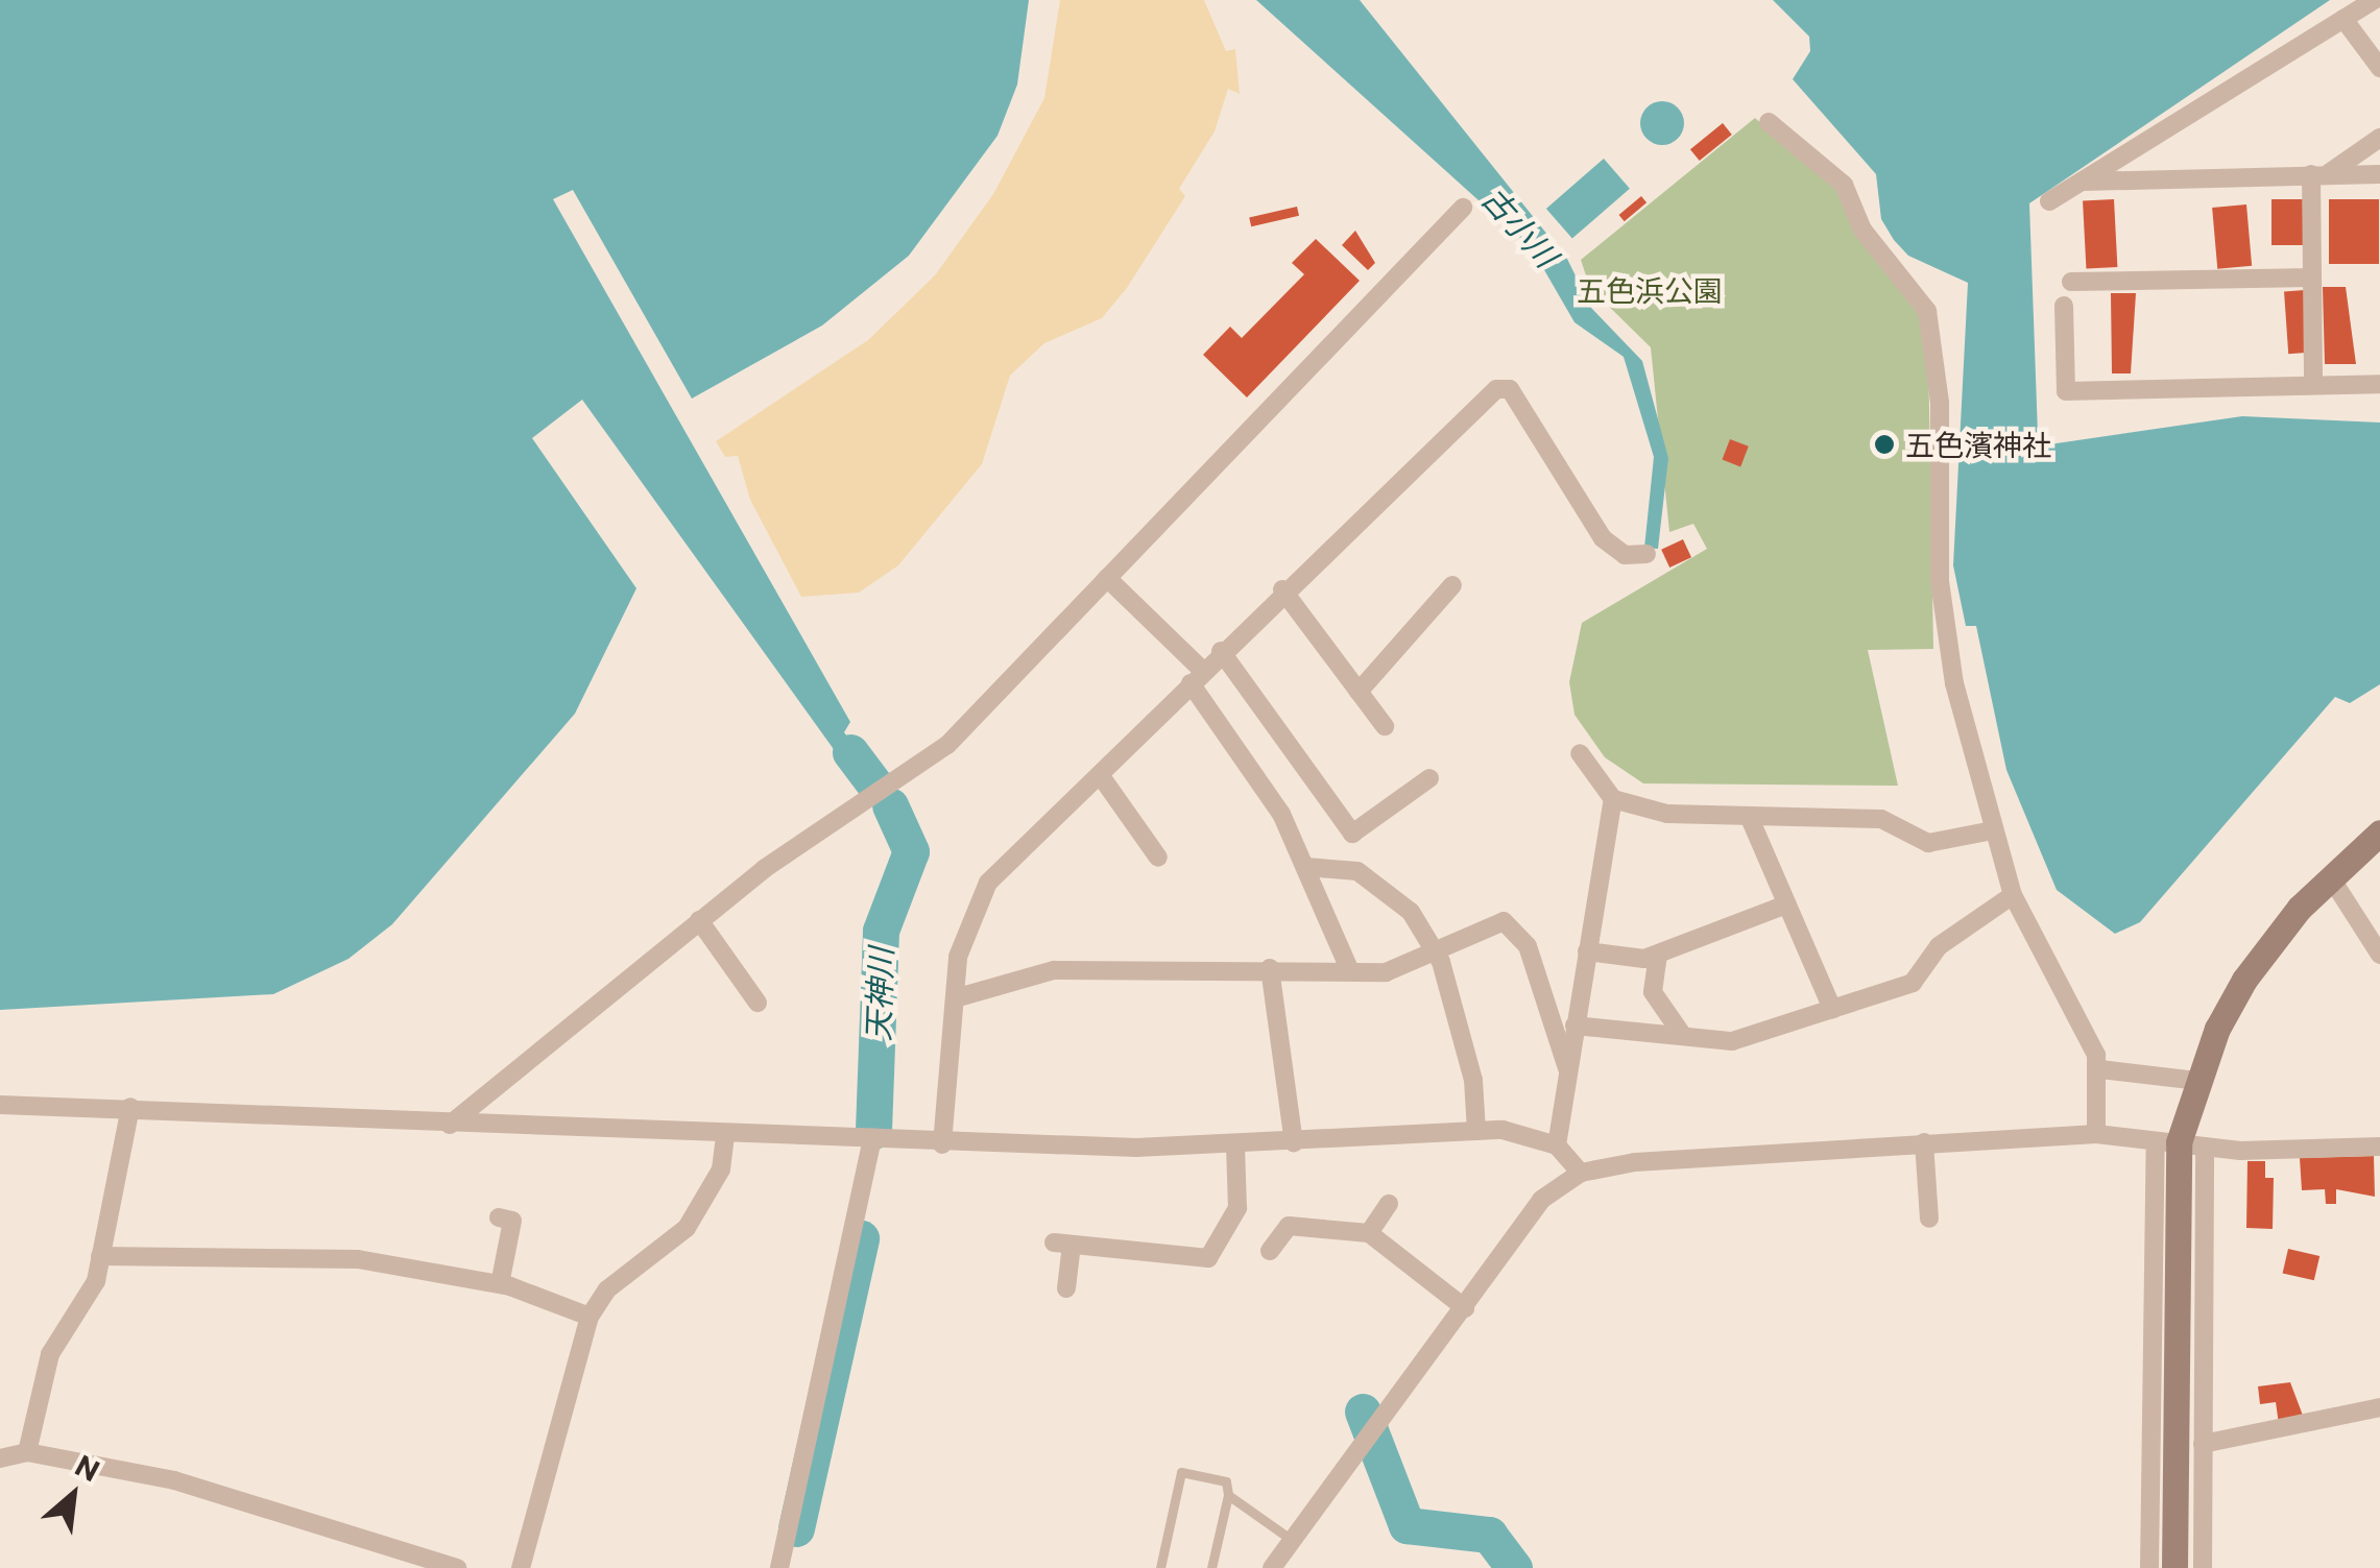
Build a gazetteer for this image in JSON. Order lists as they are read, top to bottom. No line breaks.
{"water":["古小川","天神川"],"parks":["五色浜公園"],"places":["五色濱神社"],"north":"top right"}
